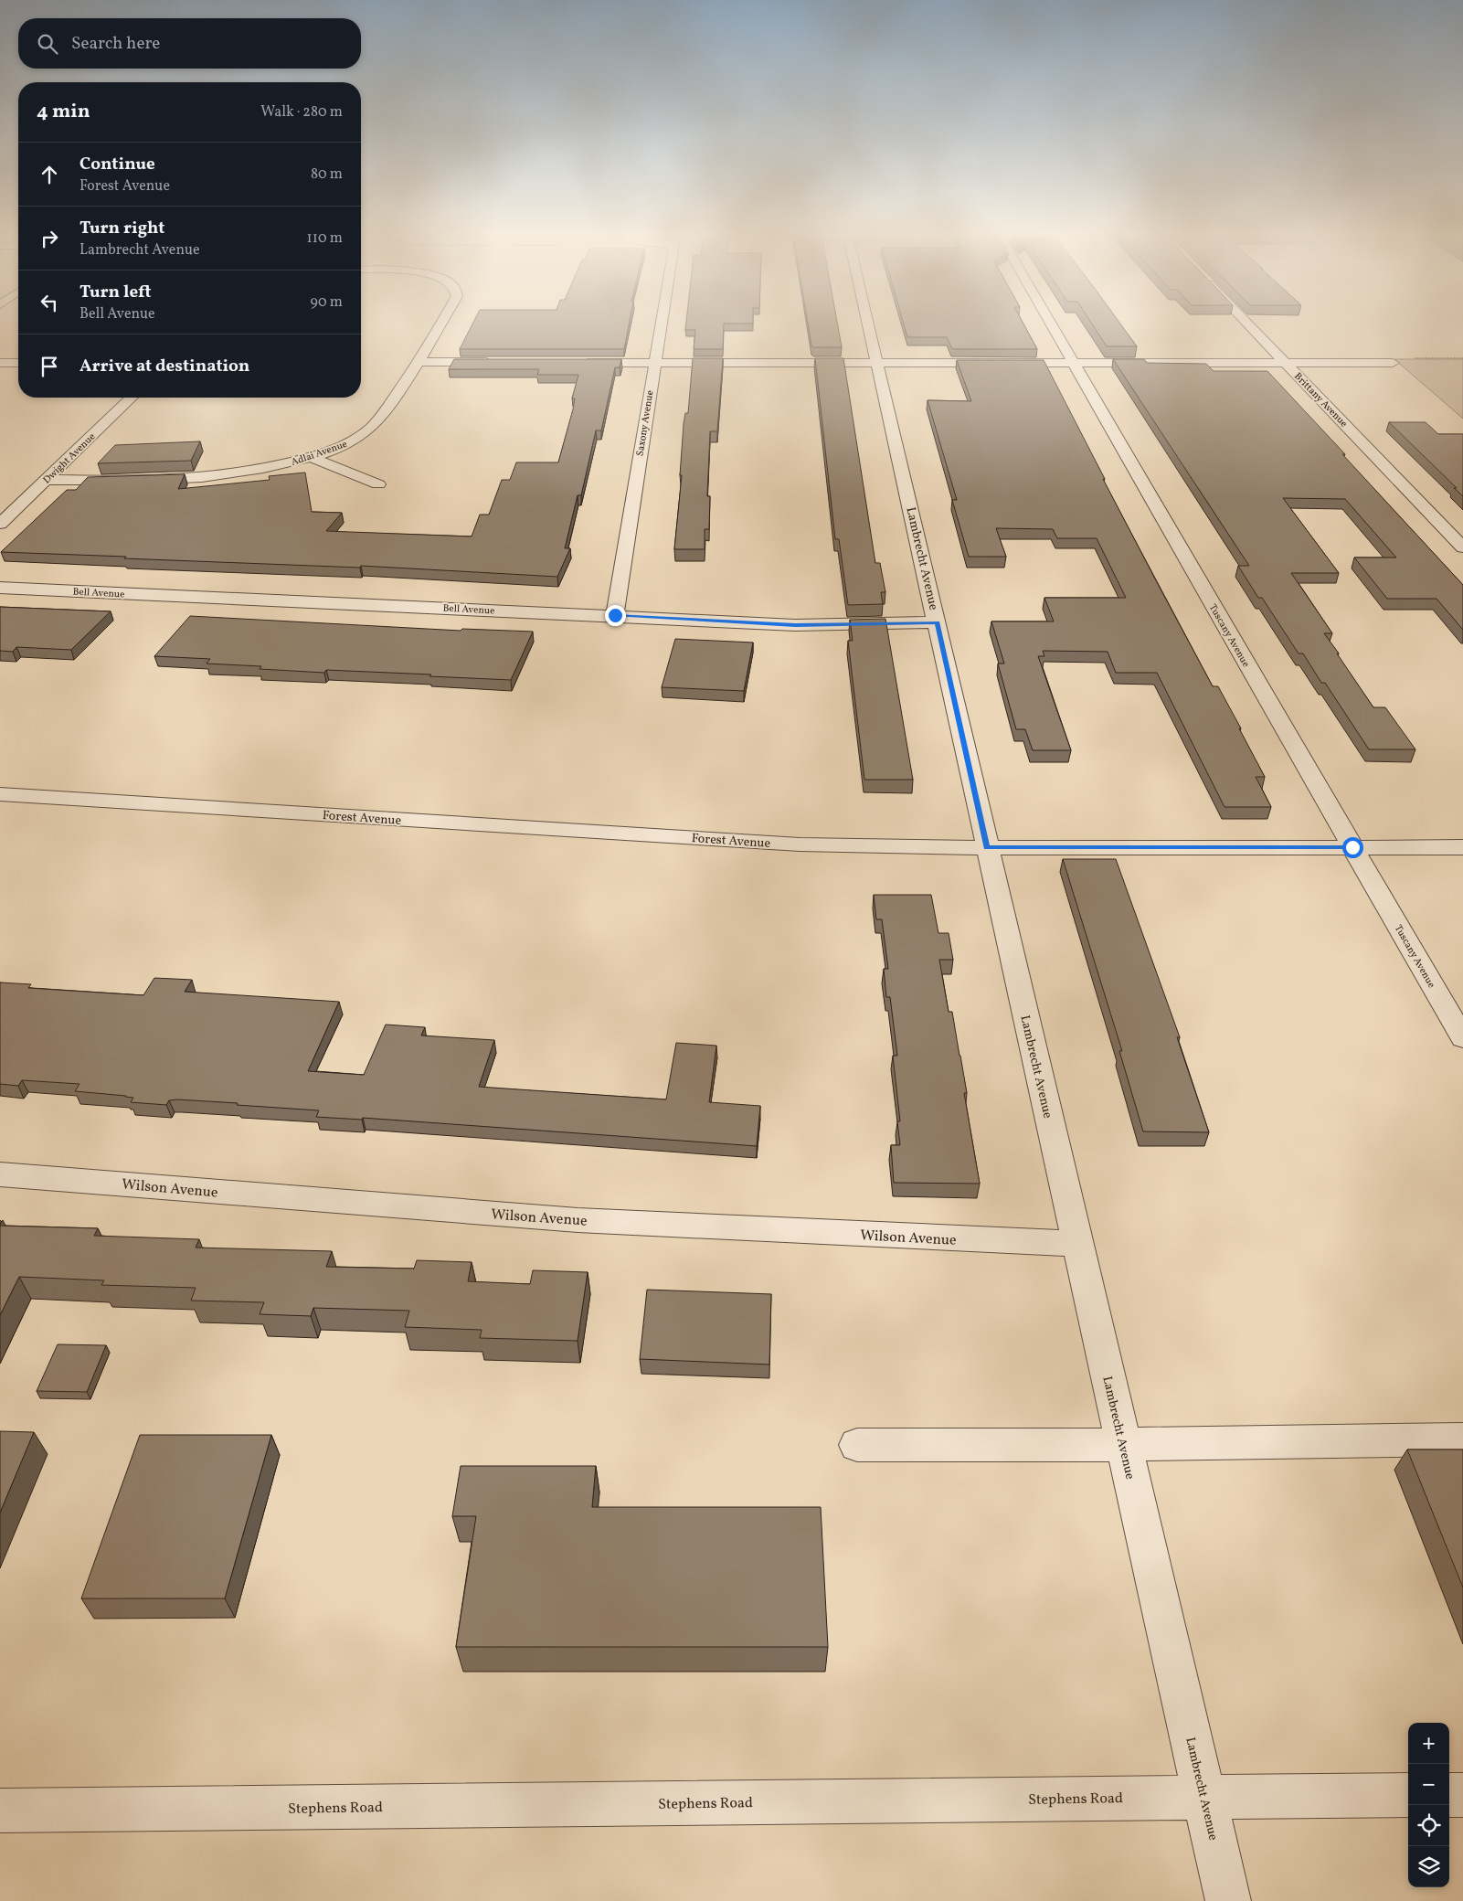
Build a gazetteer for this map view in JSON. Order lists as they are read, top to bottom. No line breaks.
{"streets":{"street":["Brittany Avenue","Saxony Avenue","Adlai Avenue","Dwight Avenue","Lambrecht Avenue","Bell Avenue","Tuscany Avenue","Forest Avenue","Wilson Avenue","Stephens Road"]},"crossings":[["Saxony Avenue","Bell Avenue"],["Adlai Avenue","Dwight Avenue"],["Lambrecht Avenue","Bell Avenue"],["Lambrecht Avenue","Forest Avenue"],["Lambrecht Avenue","Wilson Avenue"],["Lambrecht Avenue","Stephens Road"],["Tuscany Avenue","Forest Avenue"]],"page":{"search":"Search here","heading":["4 min","Walk · 280 m"],"list":[["Continue","Forest Avenue","80 m"],["Turn right","Lambrecht Avenue","110 m"],["Turn left","Bell Avenue","90 m"],"Arrive at destination"],"map_buttons":["+","−"]}}
